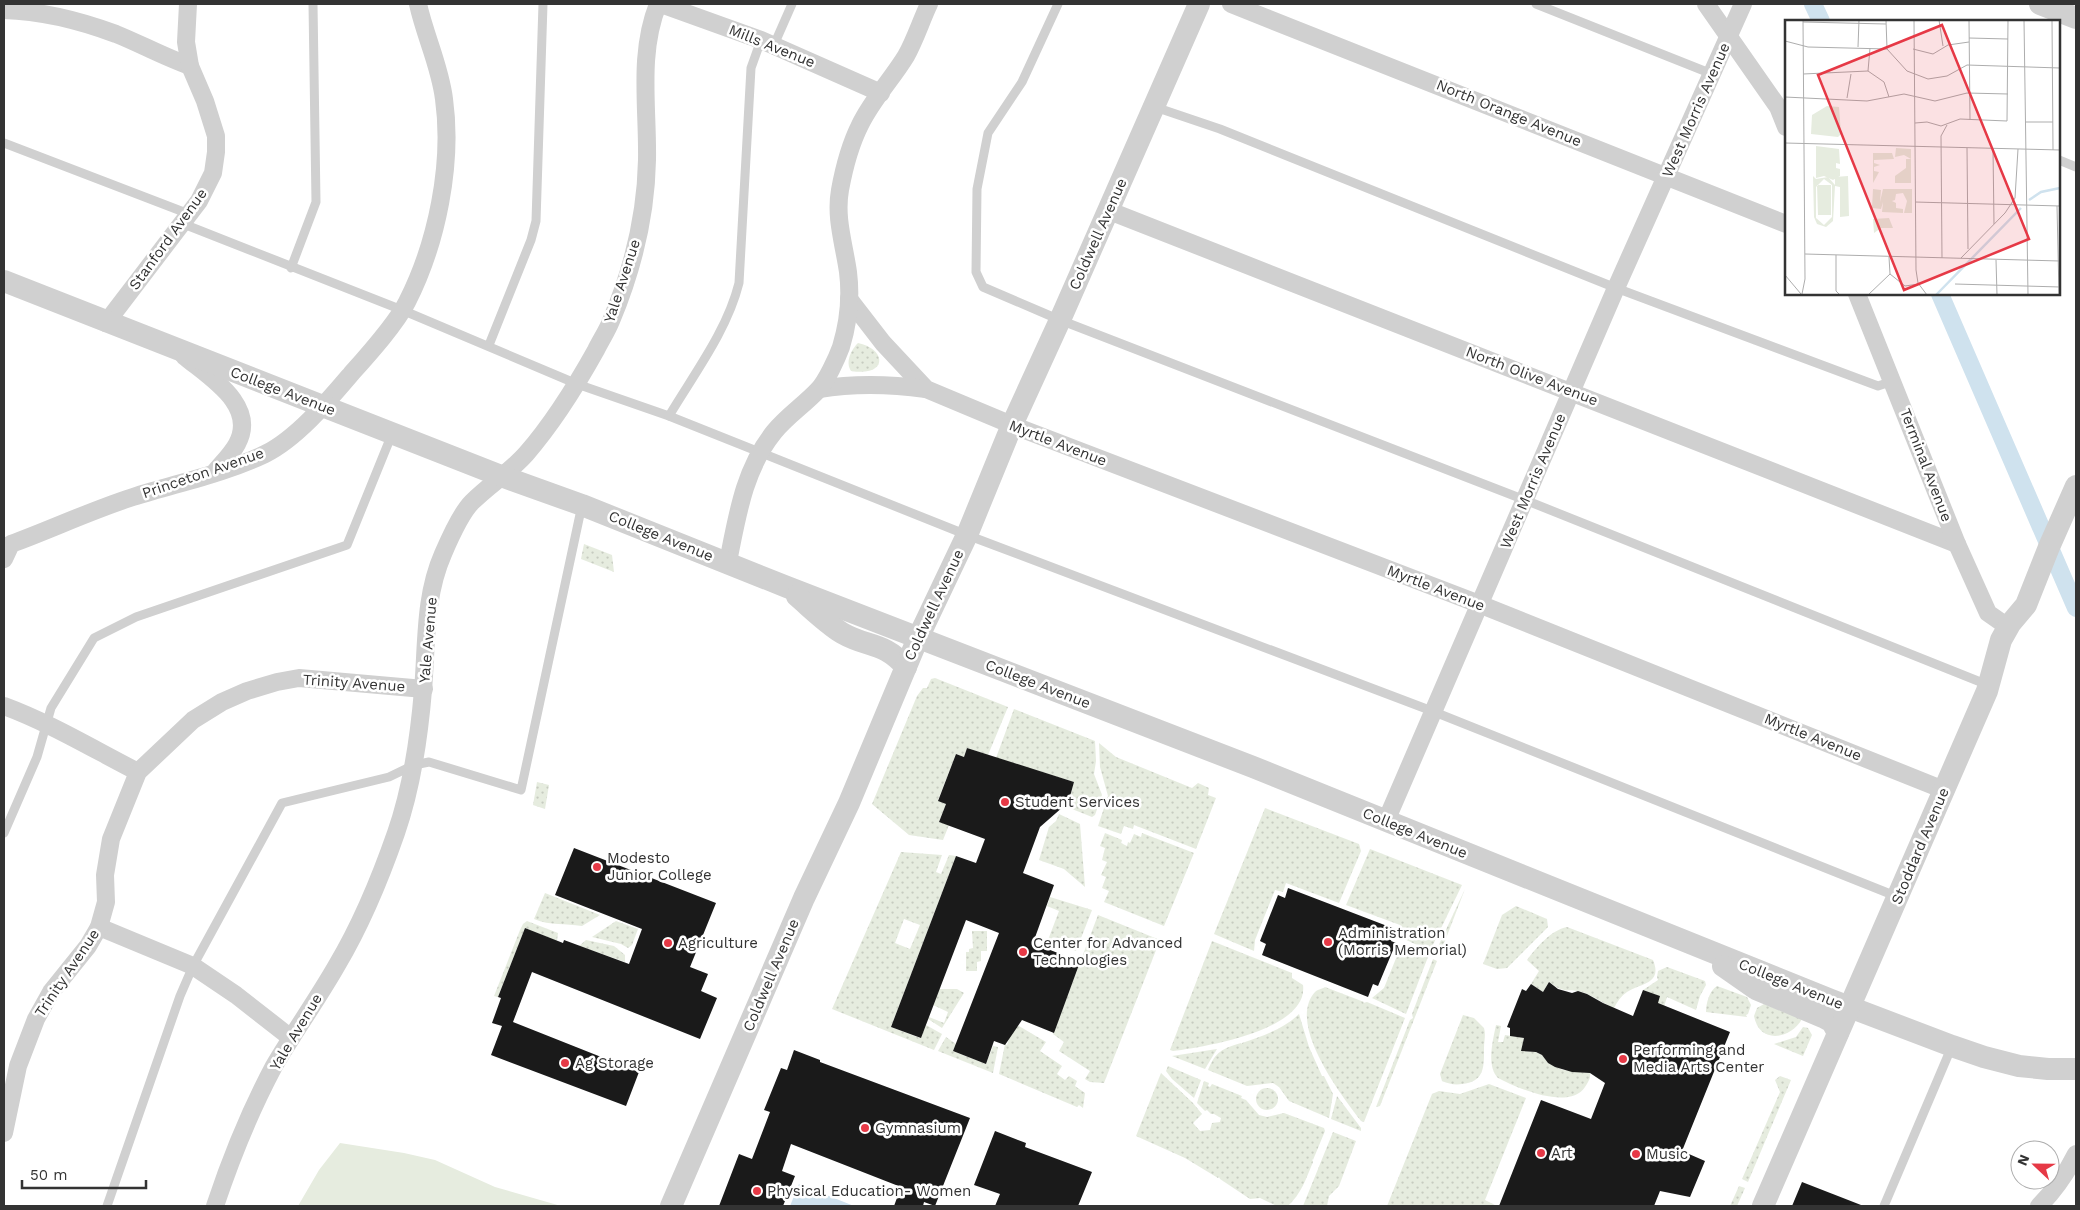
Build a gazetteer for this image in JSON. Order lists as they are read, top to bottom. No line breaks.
{"streets":{"street":["Mills Avenue","West Morris Avenue","North Orange Avenue","Coldwell Avenue","Stanford Avenue","Yale Avenue","North Olive Avenue","College Avenue","Myrtle Avenue","Terminal Avenue","Princeton Avenue","Trinity Avenue","Stoddard Avenue"]},"crossings":[["Mills Avenue","Yale Avenue"],["West Morris Avenue","North Orange Avenue"],["West Morris Avenue","North Olive Avenue"],["West Morris Avenue","College Avenue"],["West Morris Avenue","Myrtle Avenue"],["Coldwell Avenue","North Olive Avenue"],["Coldwell Avenue","College Avenue"],["Coldwell Avenue","Myrtle Avenue"],["Stanford Avenue","College Avenue"],["Yale Avenue","College Avenue"],["Yale Avenue","Trinity Avenue"],["North Olive Avenue","Terminal Avenue"],["College Avenue","Princeton Avenue"],["College Avenue","Stoddard Avenue"],["Myrtle Avenue","Stoddard Avenue"],["Terminal Avenue","Stoddard Avenue"]],"places":["Student Services","Modesto Junior College","Administration (Morris Memorial)","Agriculture","Center for Advanced Technologies","Performing and Media Arts Center","Ag Storage","Gymnasium","Art","Music","Physical Education- Women"],"scale_bar":"50 m","north":"left"}
